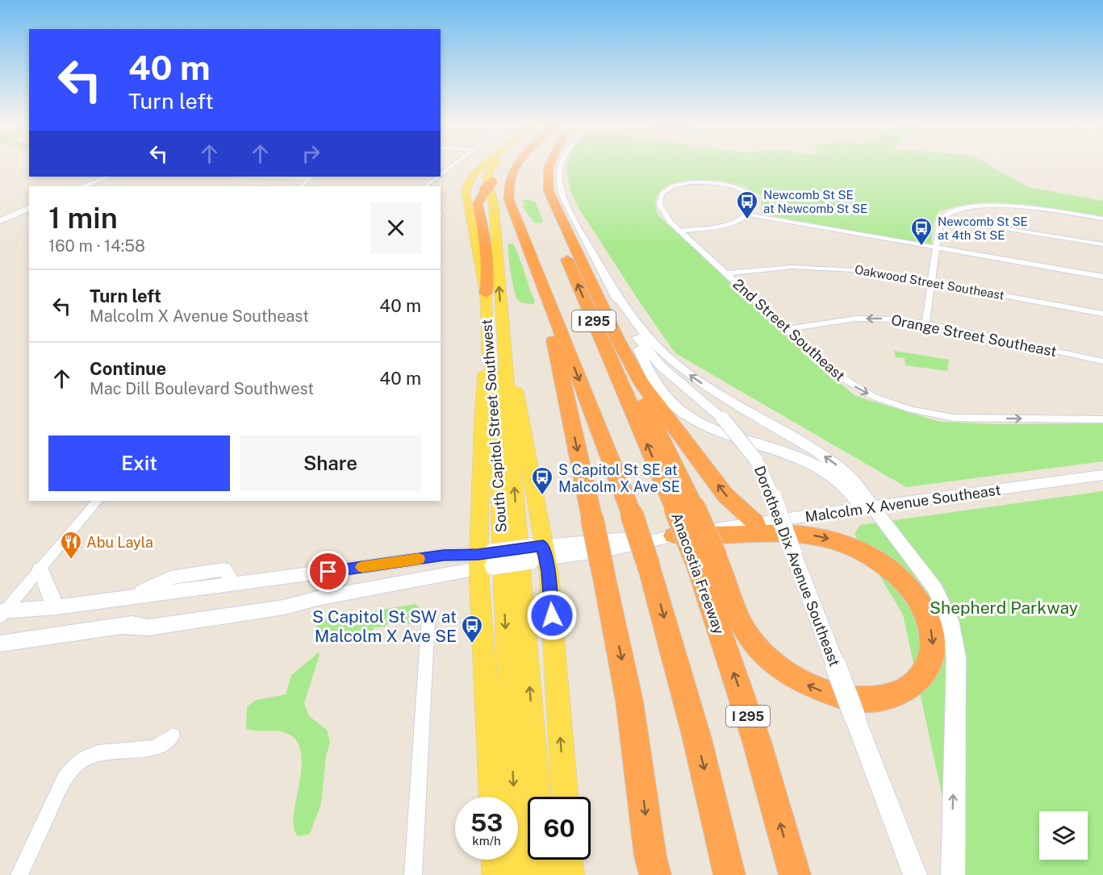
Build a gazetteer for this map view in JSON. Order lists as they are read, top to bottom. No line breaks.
{"streets":{"highway":["I 295","Anacostia Freeway"],"main road":["South Capitol Street Southwest","Malcolm X Avenue Southeast","Dorothea Dix Avenue Southeast"],"street":["Oakwood Street Southeast","2nd Street Southeast","Orange Street Southeast"]},"crossings":[["Oakwood Street Southeast","2nd Street Southeast"],["2nd Street Southeast","Orange Street Southeast"]],"one_way":["2nd Street Southeast"],"parks":["Shepherd Parkway"],"places":{"bus stop":["Newcomb St SE at Newcomb St SE","Newcomb St SE at 4th St SE","S Capitol St SE at Malcolm X Ave SE","S Capitol St SW at Malcolm X Ave SE"],"restaurant":["Abu Layla"]},"page":{"turn":["40 m","Turn left"],"heading":["1 min","160 m · 14:58"],"list":[{"name":"Turn left","note":"Malcolm X Avenue Southeast","value":"40 m"},{"name":"Continue","note":"Mac Dill Boulevard Southwest","value":"40 m"}],"buttons":["Exit","Share"],"speed":"53 km/h","limit":"60"}}
